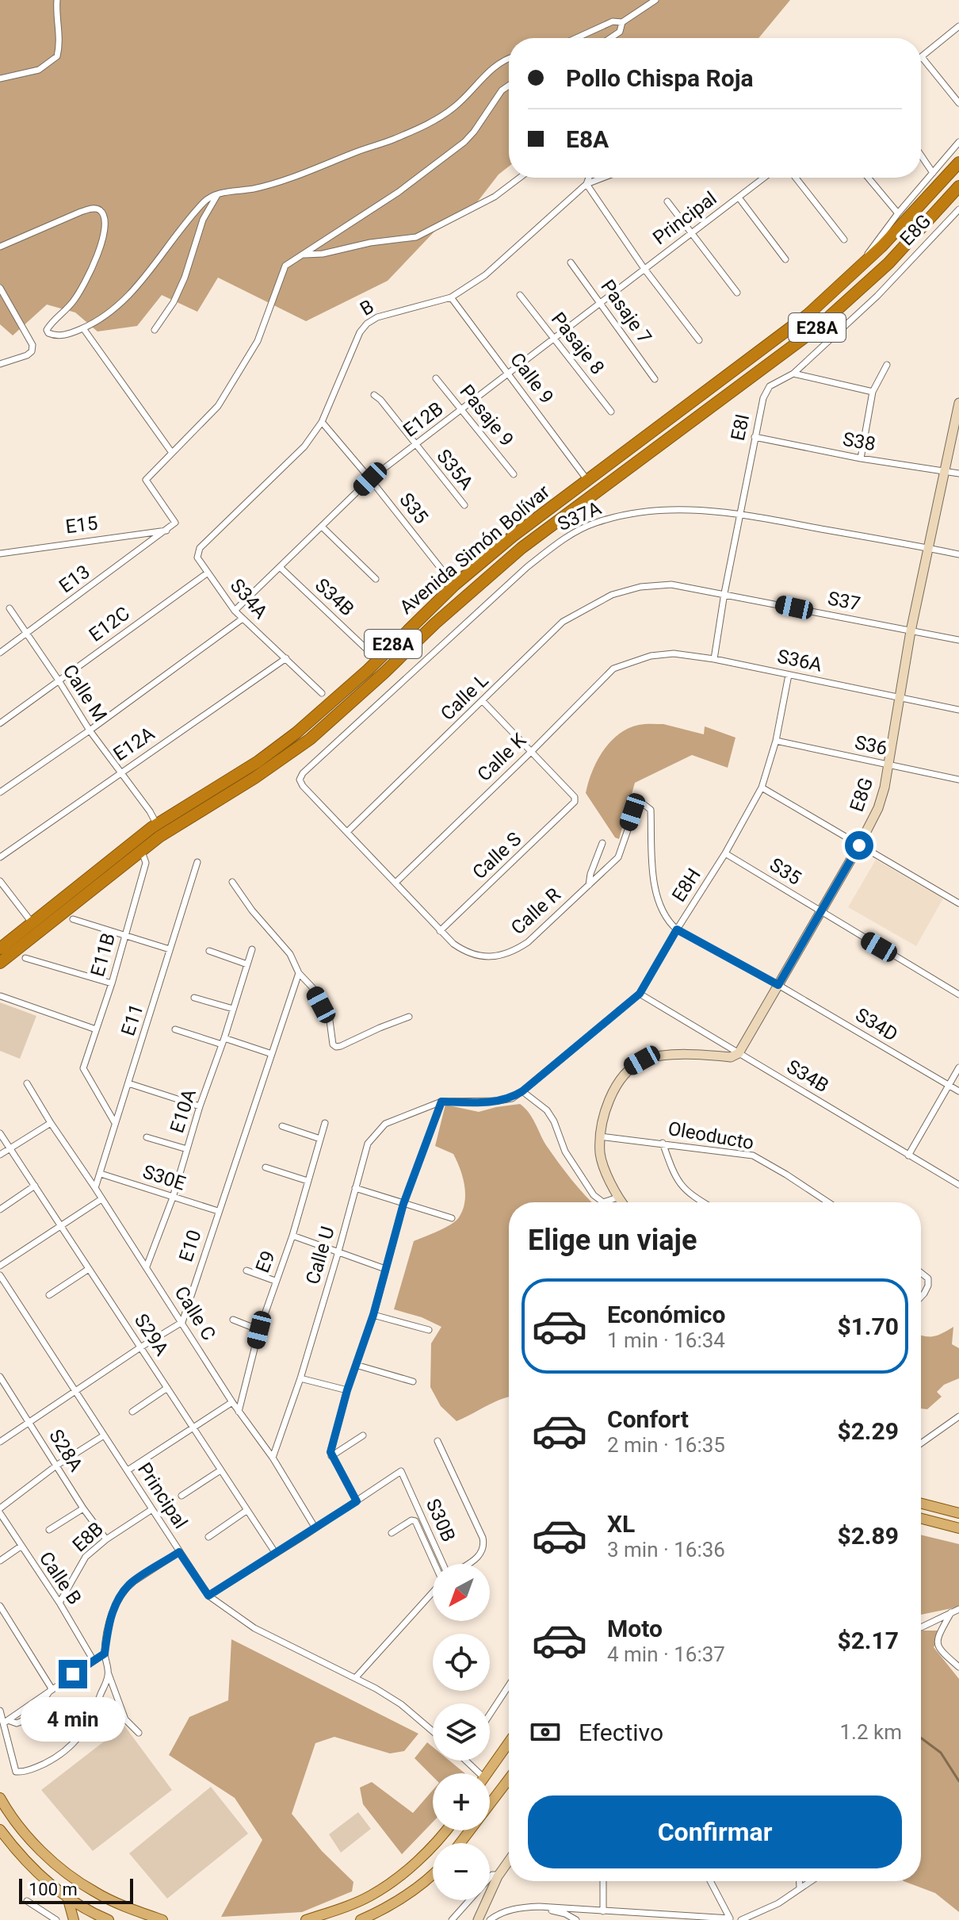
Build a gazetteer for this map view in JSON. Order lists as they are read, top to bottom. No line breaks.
{"streets":{"highway":["E28A","Avenida Simón Bolívar"],"street":["Principal","E8G","B","Pasaje 7","Pasaje 8","Calle 9","Pasaje 9","E12B","E8I","S38","S35A","S35","S37A","E15","E13","S34B","S34A","S37","E12C","S36A","Calle M","Calle L","E12A","S36","Calle K","Calle S","E8H","Calle R","E11B","E11","S34D","E10A","Oleoducto","S30E","E10","Calle U","E9","Calle C","S29A","S28A","S30B","E8B","Calle B"]},"crossings":[["Principal","E12B"],["Principal","E8B"],["E8G","E8I"],["E8G","S38"],["E8G","S35"],["E8G","S37A"],["E8G","S34B"],["E8G","S37"],["E8G","S36A"],["E8G","S36"],["E8G","S34D"],["B","Calle 9"],["B","S35"],["B","S34A"],["Pasaje 7","E12B"],["Pasaje 8","E12B"],["Calle 9","E12B"],["Calle 9","Avenida Simón Bolívar"],["Pasaje 9","E12B"],["E12B","S35A"],["E12B","S35"],["E12B","S34B"],["E12B","S34A"],["E8I","S38"],["E8I","S37A"],["E8I","S37"],["E8I","S36A"],["S35","Avenida Simón Bolívar"],["S35","E8H"],["S37A","Calle R"],["E15","E13"],["Avenida Simón Bolívar","Calle M"],["Avenida Simón Bolívar","E11B"],["E13","Calle M"],["S34B","E8H"],["S34A","E12C"],["S34A","E12A"],["S37","Calle L"],["E12C","Calle M"],["S36A","Calle K"],["S36A","E8H"],["Calle M","E12A"],["Calle L","Calle R"],["S36","E8H"],["Calle K","Calle S"],["Calle K","Calle R"],["Calle S","Calle R"],["E8H","Calle R"],["E8H","S34D"],["E8H","Calle U"],["Calle R","S34D"],["E11B","E11"],["E11","S30E"],["E11","Calle C"],["E10A","S30E"],["E10A","Calle C"],["S30E","E10"],["E10","Calle C"],["Calle U","Calle C"],["E9","Calle C"],["S28A","E8B"],["E8B","Calle B"]],"scale_bar":"100 m","north":"bottom left","page":{"banner":["Pollo Chispa Roja","E8A"],"heading":"Elige un viaje","list":[{"name":"Económico","note":"1 min · 16:34","value":"$1.70"},{"name":"Confort","note":"2 min · 16:35","value":"$2.29"},{"name":"XL","note":"3 min · 16:36","value":"$2.89"},{"name":"Moto","note":"4 min · 16:37","value":"$2.17"}],"map_buttons":["+","−"],"bubble":"4 min","pay":["Efectivo","1.2 km"],"buttons":"Confirmar","scale":"100 m"}}
